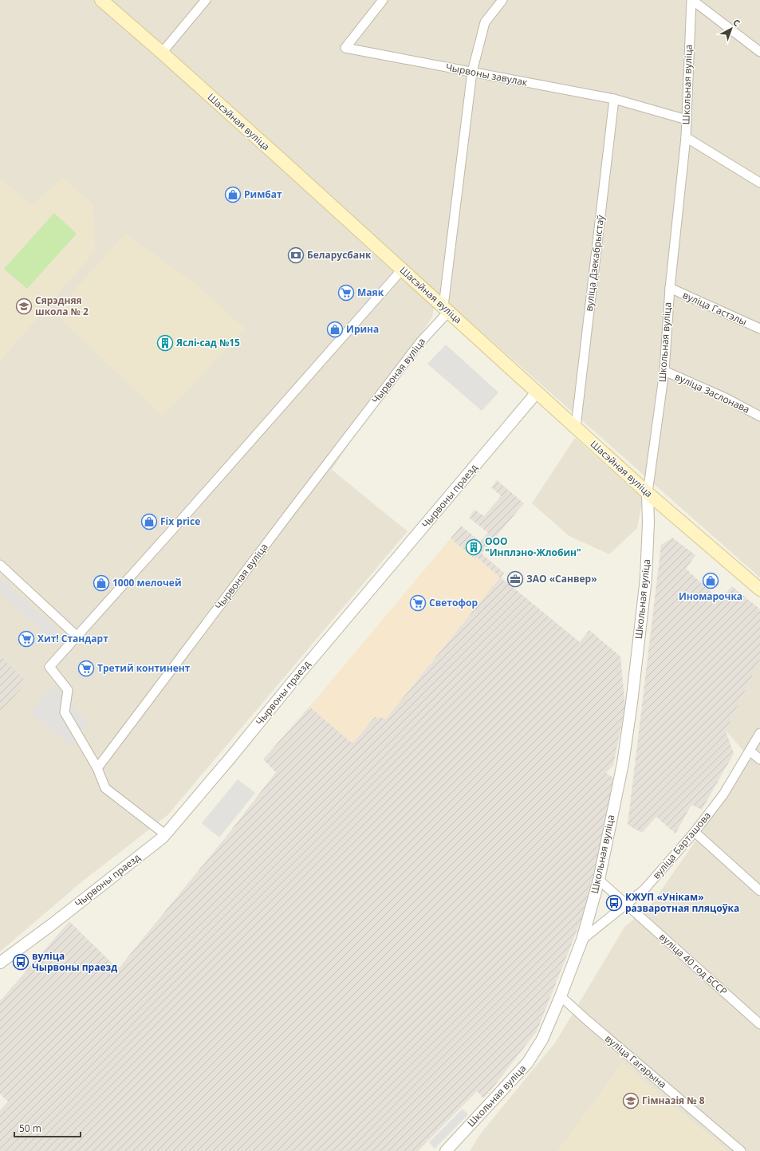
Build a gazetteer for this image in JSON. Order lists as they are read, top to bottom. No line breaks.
{"streets":{"main road":["Шасэйная вуліца"],"street":["Чырвоны завулак","Школьная вуліца","вуліца Дзекабрыстаў","вуліца Гастэлы","Чырвоная вуліца","вуліца Заслонава","Чырвоны праезд","вуліца Барташова","вуліца 40 год БССР","вуліца Гагарына"]},"crossings":[["Чырвоны завулак","Школьная вуліца"],["Чырвоны завулак","вуліца Дзекабрыстаў"],["Школьная вуліца","Шасэйная вуліца"],["Школьная вуліца","вуліца Гастэлы"],["Школьная вуліца","вуліца Заслонава"],["Школьная вуліца","вуліца Барташова"],["Школьная вуліца","вуліца 40 год БССР"],["Школьная вуліца","вуліца Гагарына"],["Шасэйная вуліца","вуліца Дзекабрыстаў"],["Шасэйная вуліца","Чырвоная вуліца"],["Шасэйная вуліца","Чырвоны праезд"],["вуліца Барташова","вуліца 40 год БССР"]],"places":{"shop":["Римбат","Ирина","Fix price","Иномарочка","1000 мелочей"],"bank":["Беларусбанк"],"supermarket":["Маяк","Светофор","Хит! Стандарт","Третий континент"],"school or university":["Сярэдняя школа № 2","Гімназія № 8"],"building":["Яслі-сад №15","ООО \"Инплэно-Жлобин\""],"office":["ЗАО «Санвер»"],"bus stop":["КЖУП «Унікам» разваротная пляцоўка","вуліца Чырвоны праезд"]},"scale_bar":"50 m","north":"top right"}
